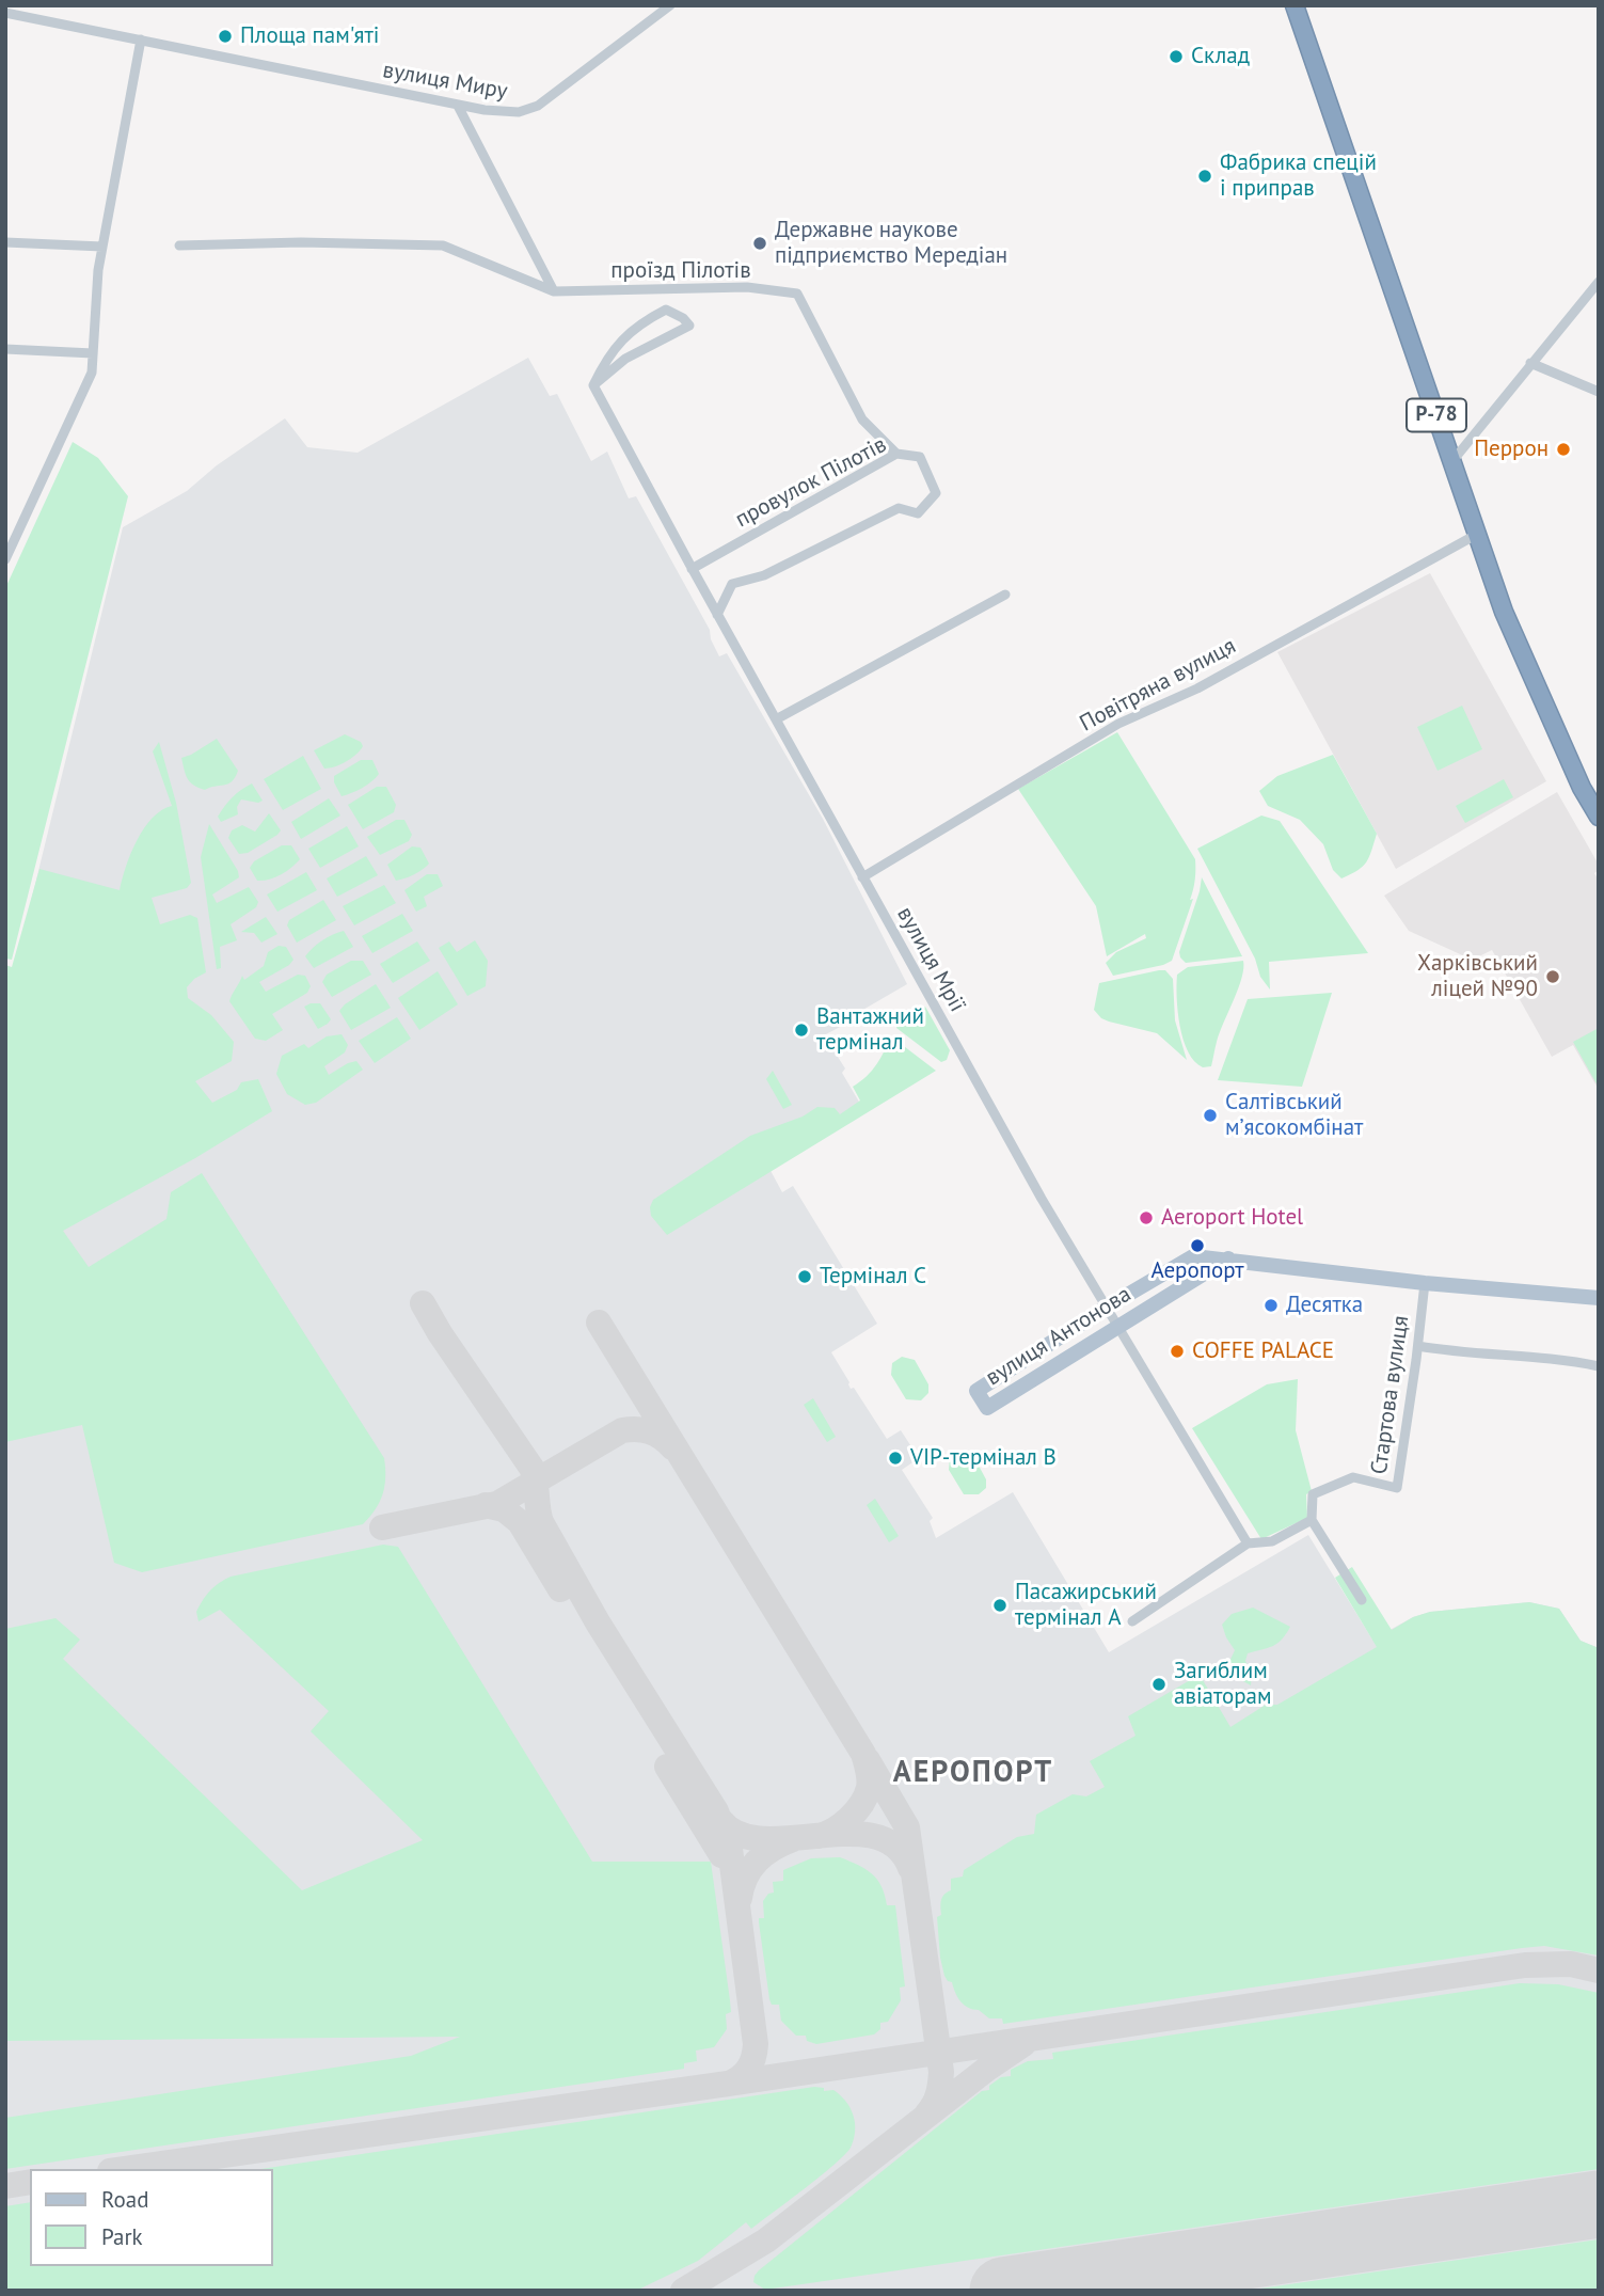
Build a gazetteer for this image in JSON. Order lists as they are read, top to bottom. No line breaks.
{"streets":{"highway":["Р-78"],"main road":["вулиця Антонова"],"street":["вулиця Миру","проїзд Пілотів","провулок Пілотів","Повітряна вулиця","вулиця Мрії","Стартова вулиця"]},"crossings":[["проїзд Пілотів","провулок Пілотів"],["Р-78","Повітряна вулиця"],["провулок Пілотів","вулиця Мрії"],["Повітряна вулиця","вулиця Мрії"],["вулиця Мрії","вулиця Антонова"],["вулиця Антонова","Стартова вулиця"]],"districts":["АЕРОПОРТ"],"places":["Площа пам'яті","Склад","Фабрика спецій і приправ","Державне наукове підприємство Мередіан","Перрон","Харківський ліцей №90","Вантажний термінал","Салтівський мʼясокомбінат","Aeroport Hotel","Аеропорт","Термінал C","Десятка","COFFE PALACE","VIP-термінал B","Пасажирський термінал A","Загиблим авіаторам"],"legend":["Road","Park"]}
